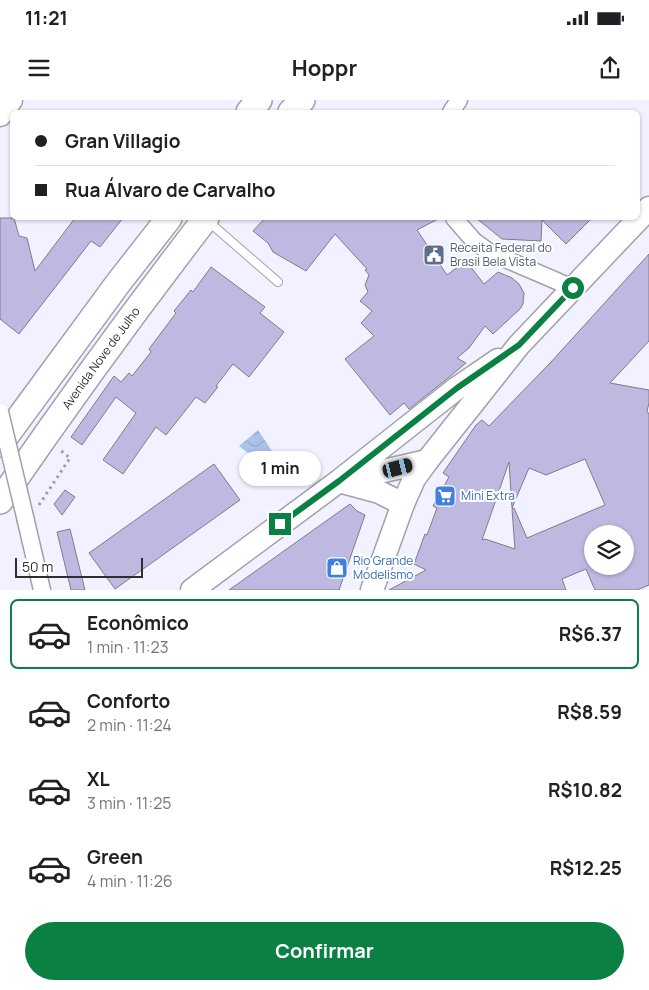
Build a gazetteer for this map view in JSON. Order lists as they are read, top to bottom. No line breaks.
{"streets":{"main road":["Avenida Nove de Julho"]},"places":{"public building":["Receita Federal do Brasil Bela Vista"],"supermarket":["Mini Extra"],"shop":["Rio Grande Modelismo"]},"scale_bar":"50 m","page":{"status":"11:21","header":"Hoppr","banner":["Gran Villagio","Rua Álvaro de Carvalho"],"bubble":"1 min","scale":"50 m","list":[{"name":"Econômico","note":"1 min · 11:23","value":"R$6.37"},{"name":"Conforto","note":"2 min · 11:24","value":"R$8.59"},{"name":"XL","note":"3 min · 11:25","value":"R$10.82"},{"name":"Green","note":"4 min · 11:26","value":"R$12.25"}],"buttons":"Confirmar"}}
